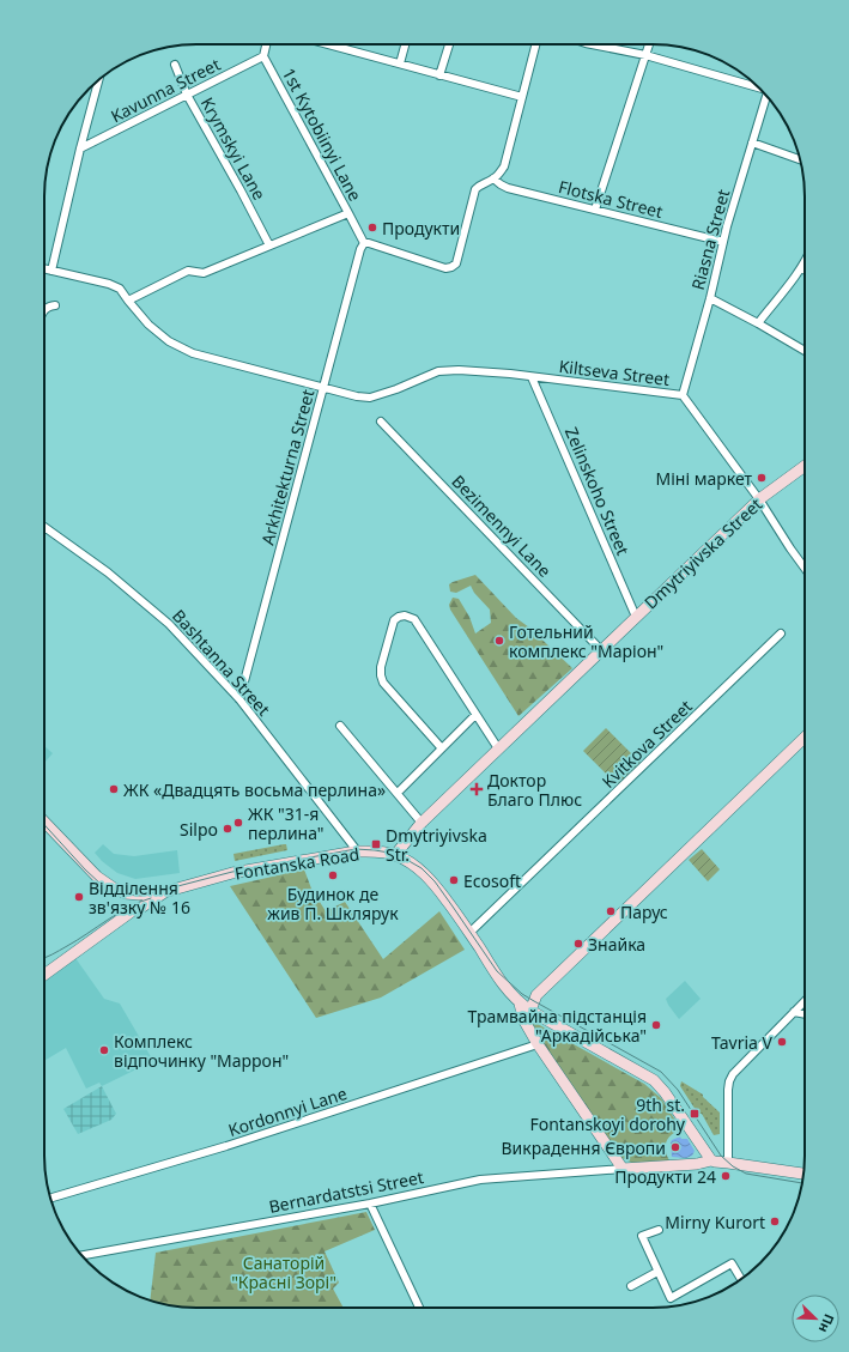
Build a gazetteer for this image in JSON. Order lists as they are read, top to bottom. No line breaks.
{"streets":{"main road":["Dmytriyivska Street","Fontanska Road"],"street":["Kavunna Street","1st Kytobiinyi Lane","Krymskyi Lane","Flotska Street","Riasna Street","Kiltseva Street","Arkhitekturna Street","Zelinskoho Street","Bezimennyi Lane","Bashtanna Street","Kvitkova Street","Kordonnyi Lane","Bernardatstsi Street"]},"crossings":[["Kavunna Street","1st Kytobiinyi Lane"],["Kavunna Street","Krymskyi Lane"],["1st Kytobiinyi Lane","Arkhitekturna Street"],["Flotska Street","Riasna Street"],["Riasna Street","Kiltseva Street"],["Kiltseva Street","Arkhitekturna Street"],["Kiltseva Street","Zelinskoho Street"],["Kiltseva Street","Dmytriyivska Street"],["Arkhitekturna Street","Bashtanna Street"],["Zelinskoho Street","Dmytriyivska Street"],["Bezimennyi Lane","Dmytriyivska Street"],["Dmytriyivska Street","Fontanska Road"],["Bashtanna Street","Fontanska Road"],["Kvitkova Street","Fontanska Road"],["Fontanska Road","Kordonnyi Lane"],["Fontanska Road","Bernardatstsi Street"]],"parks":["Санаторій \"Красні Зорі\""],"places":{"other":["Продукти","Міні маркет","Готельний комплекс \"Маріон\"","ЖК «Двадцять восьма перлина»","ЖК \"31-я перлина\"","Silpo","Будинок де жив П. Шклярук","Ecosoft","Відділення зв'язку № 16","Парус","Знайка","Трамвайна підстанція \"Аркадійська\"","Tavria V","Комплекс відпочинку \"Маррон\"","Викрадення Європи","Продукти 24","Mirny Kurort"],"health":["Доктор Благо Плюс"],"transit":["Dmytriyivska Str.","9th st. Fontanskoyi dorohy"]},"north":"bottom right"}
